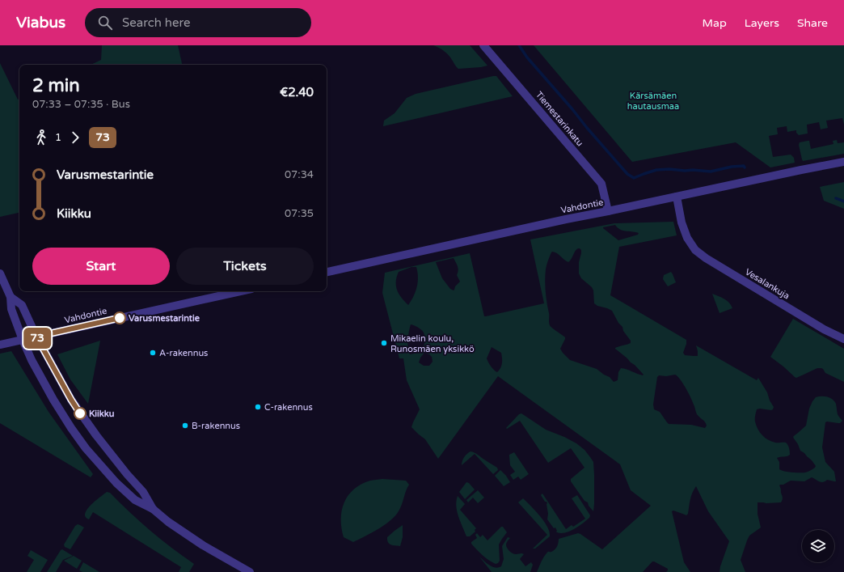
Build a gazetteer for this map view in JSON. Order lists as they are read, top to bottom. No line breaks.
{"streets":{"street":["Tiemestarinkatu","Vahdontie","Vesalankuja"]},"crossings":[["Tiemestarinkatu","Vahdontie"],["Vahdontie","Vesalankuja"]],"parks":["Kärsämäen hautausmaa"],"places":["Varusmestarintie","Mikaelin koulu, Runosmäen yksikkö","A-rakennus","C-rakennus","Kiikku","B-rakennus"],"lines":["bus line 73"],"page":{"header":"Viabus","search":"Search here","nav":["Map","Layers","Share"],"on_map":"73","heading":["2 min","07:33 – 07:35 · Bus","€2.40"],"legs":["1","73"],"list":[{"name":"Varusmestarintie","value":"07:34"},{"name":"Kiikku","value":"07:35"}],"buttons":["Start","Tickets"]}}
